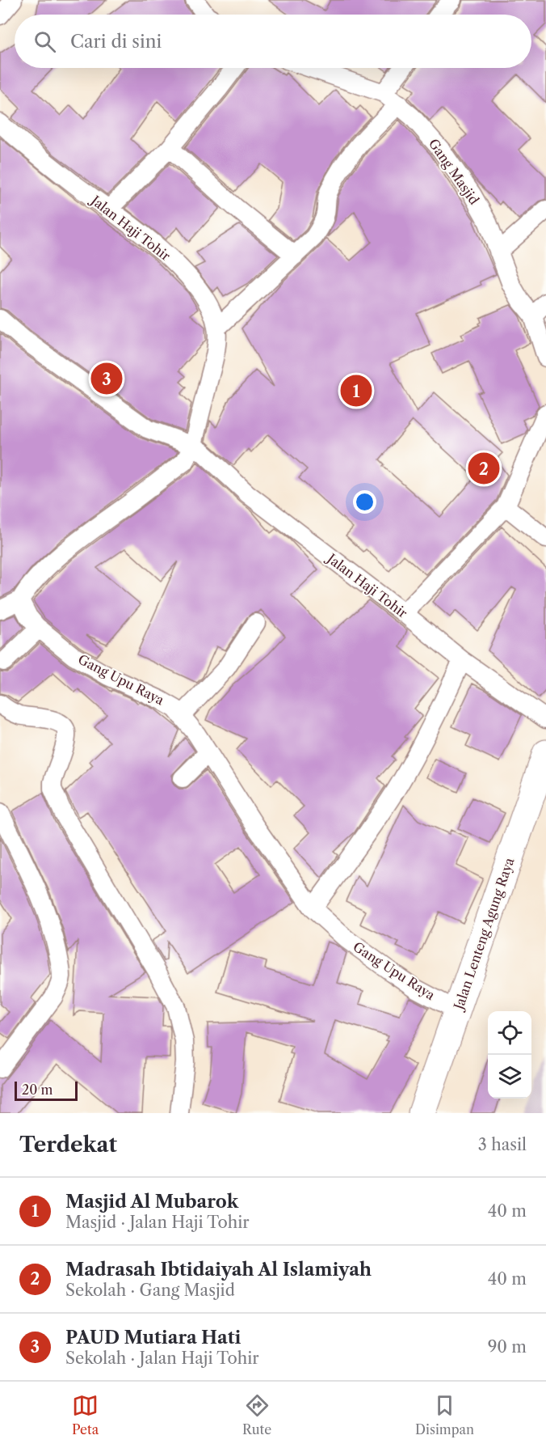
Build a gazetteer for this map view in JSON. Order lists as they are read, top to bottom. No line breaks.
{"streets":{"main road":["Jalan Lenteng Agung Raya"],"street":["Gang Masjid","Jalan Haji Tohir","Gang Upu Raya"]},"crossings":[["Gang Upu Raya","Jalan Lenteng Agung Raya"]],"scale_bar":"20 m","page":{"search":"Cari di sini","pins":["3","1","2"],"scale":"20 m","heading":["Terdekat","3 hasil"],"list":[{"mark":"1","name":"Masjid Al Mubarok","note":"Masjid · Jalan Haji Tohir","value":"40 m"},{"mark":"2","name":"Madrasah Ibtidaiyah Al Islamiyah","note":"Sekolah · Gang Masjid","value":"40 m"},{"mark":"3","name":"PAUD Mutiara Hati","note":"Sekolah · Jalan Haji Tohir","value":"90 m"}],"nav":["Peta","Rute","Disimpan"]}}
